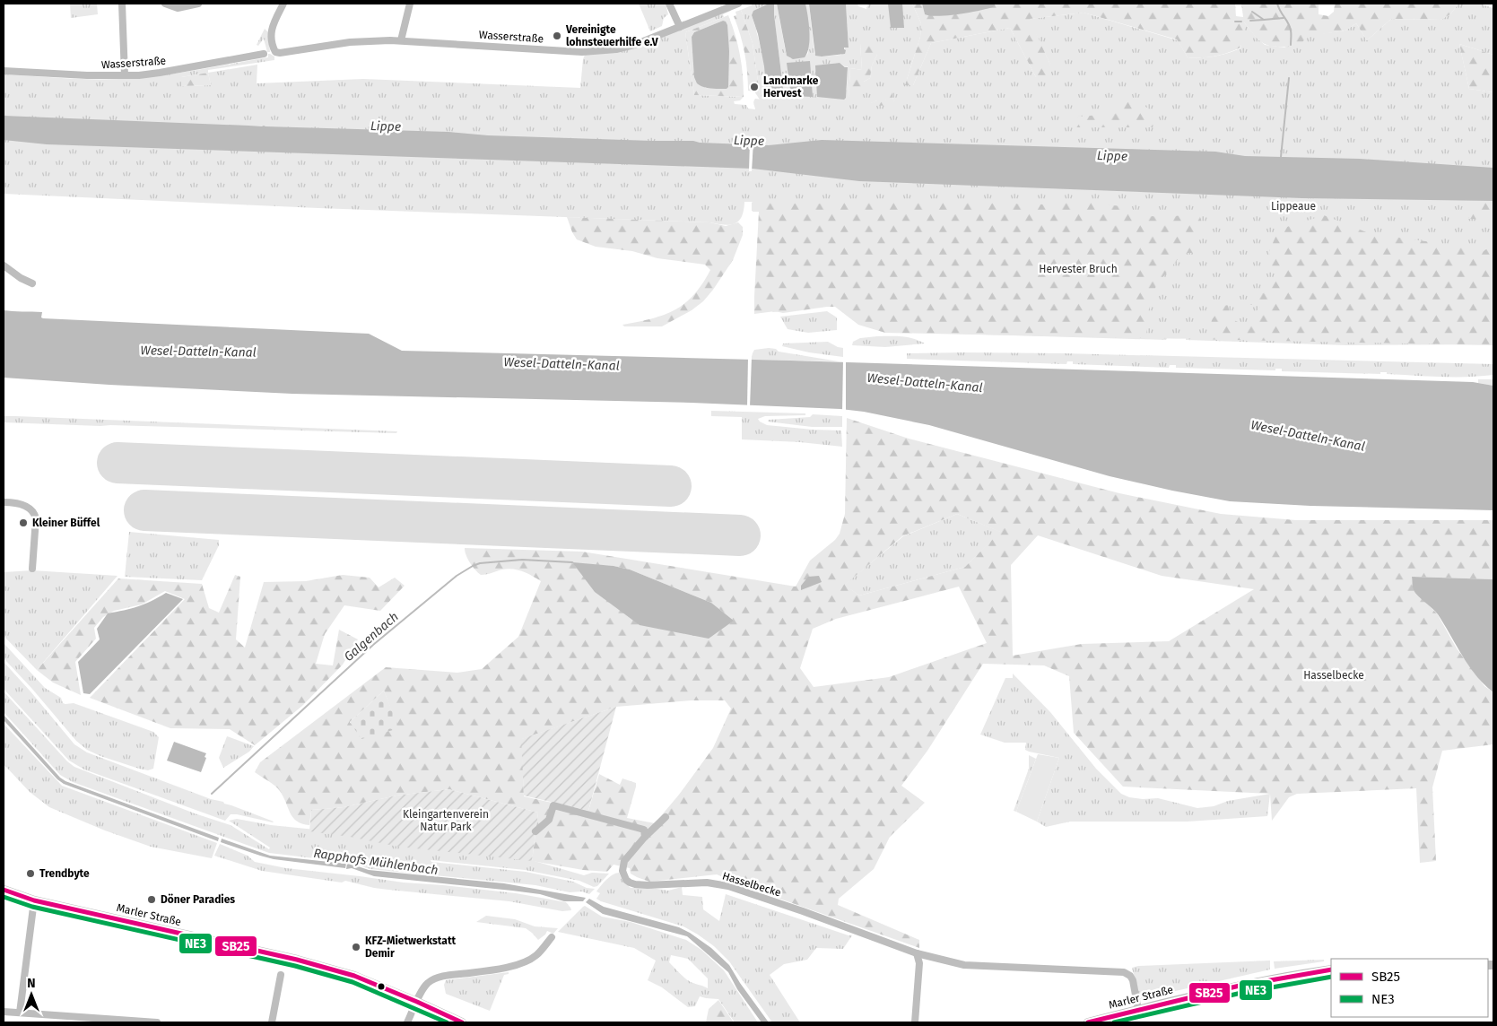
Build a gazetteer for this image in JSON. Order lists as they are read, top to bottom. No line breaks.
{"streets":{"main road":["Marler Straße"],"street":["Wasserstraße","Hasselbecke"]},"crossings":[["Hasselbecke","Marler Straße"]],"water":["Lippe","Wesel-Datteln-Kanal","Galgenbach","Rapphofs Mühlenbach"],"parks":["Lippeaue","Hervester Bruch","Hasselbecke","Kleingartenverein Natur Park"],"places":["Vereinigte lohnsteuerhilfe e.V","Landmarke Hervest","Kleiner Büffel","Trendbyte","Döner Paradies","KFZ-Mietwerkstatt Demir"],"lines":["transit line SB25","transit line NE3"],"legend":["SB25","NE3"],"north":"top"}
